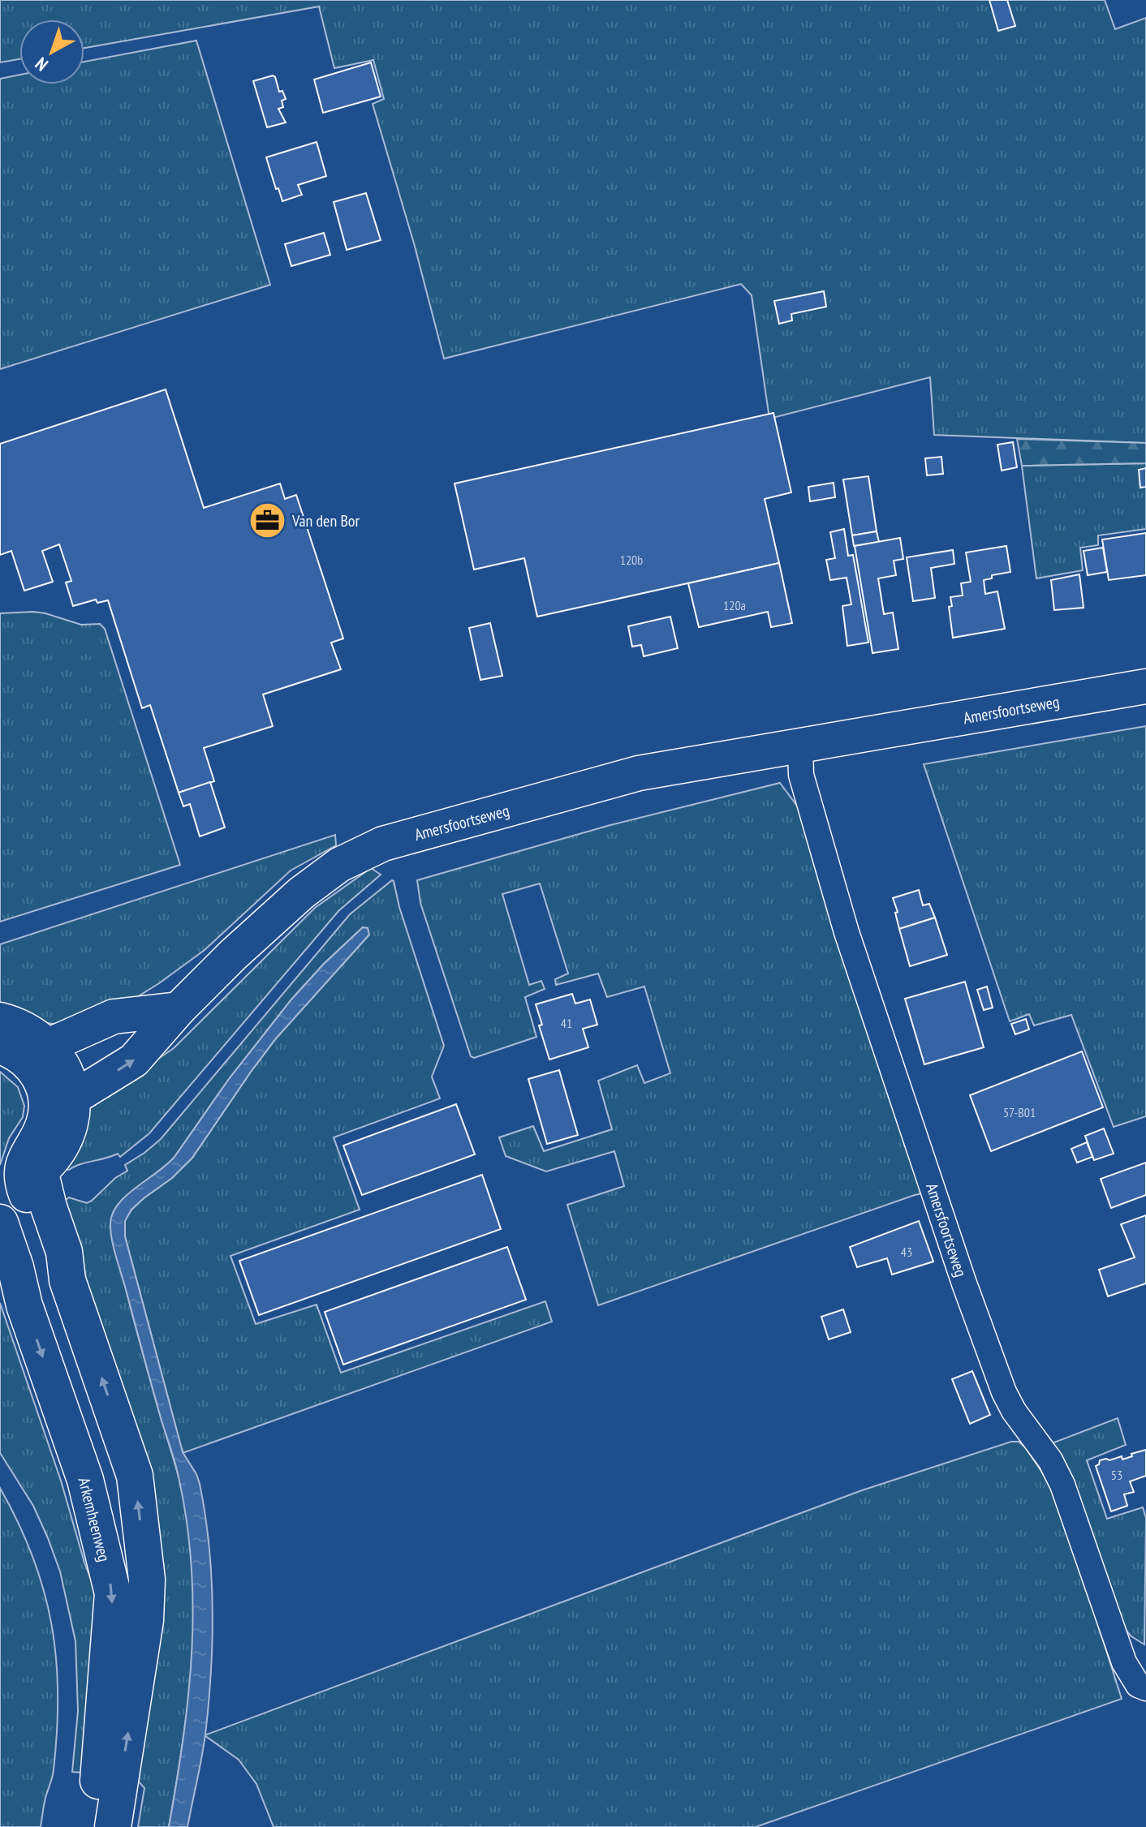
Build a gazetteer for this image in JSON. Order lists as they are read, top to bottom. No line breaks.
{"streets":{"main road":["Amersfoortseweg","Arkemheenweg"]},"places":{"office":["Van den Bor"]},"house_numbers":["120b","120a","41","57-B01","43","53"],"north":"bottom left"}
